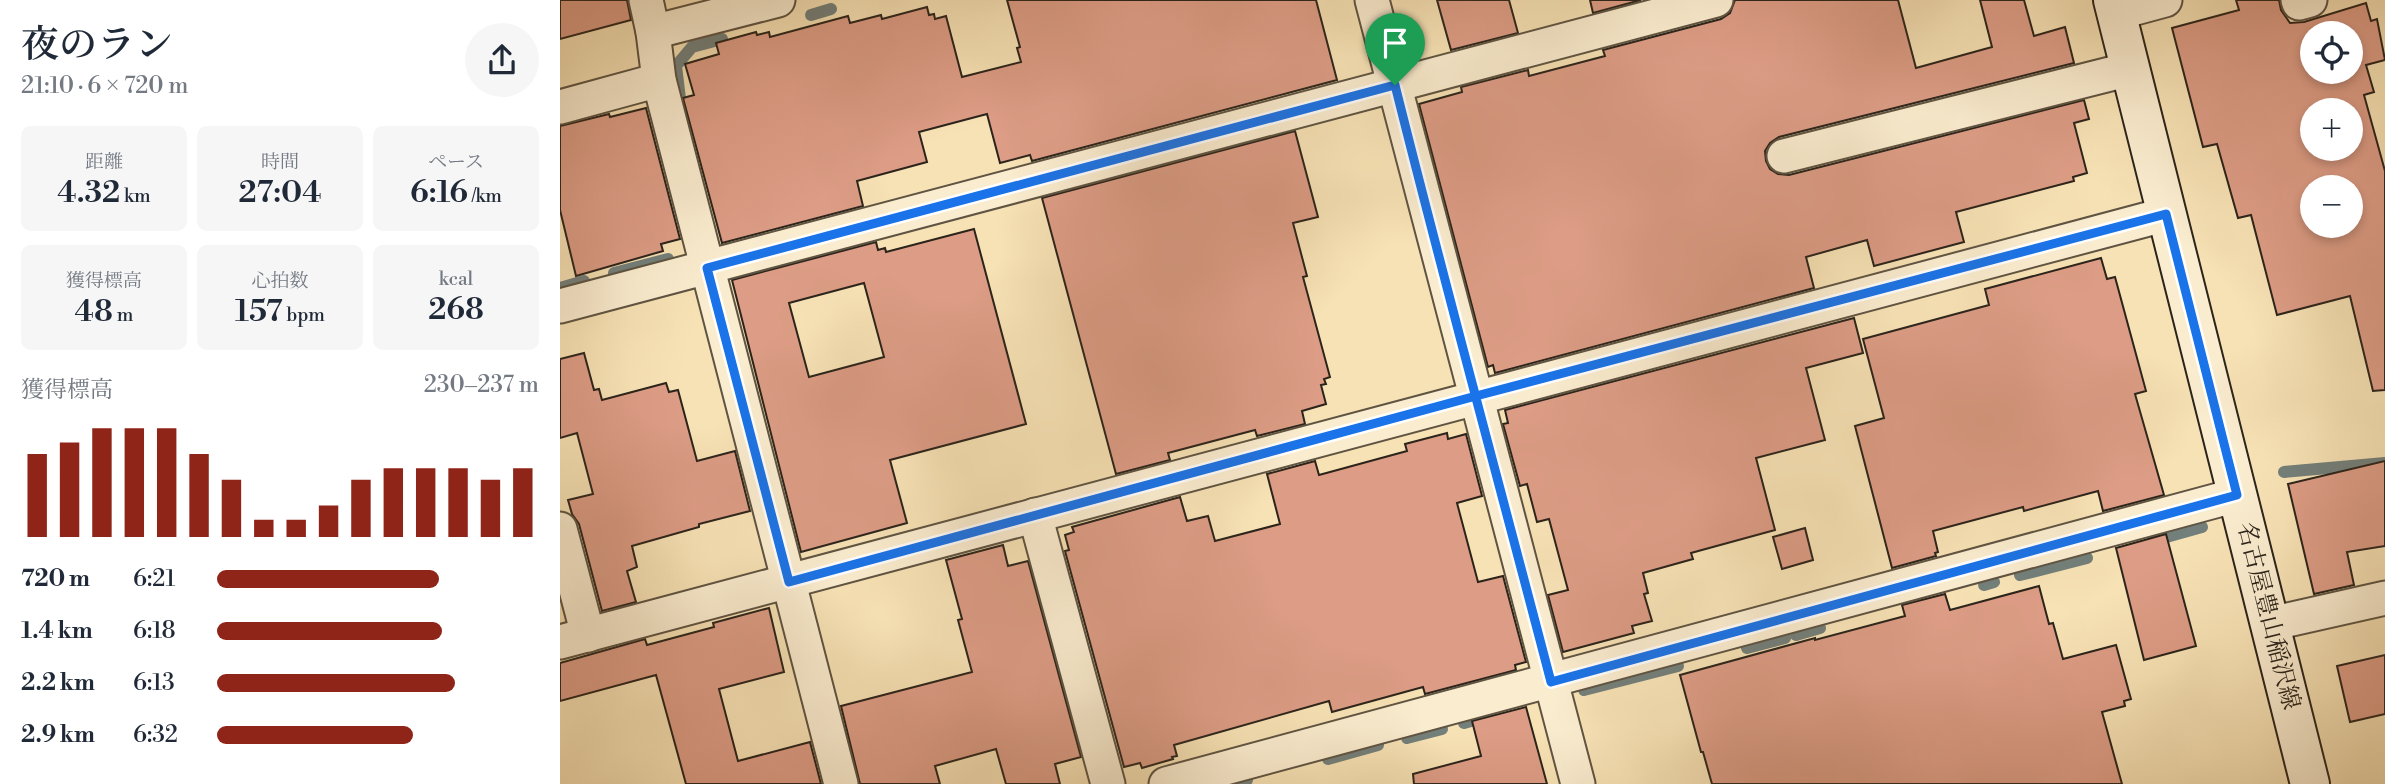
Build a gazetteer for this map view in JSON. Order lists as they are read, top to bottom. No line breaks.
{"streets":{"main road":["名古屋豊山稲沢線"]},"page":{"heading":["夜のラン","21:10 · 6 × 720 m"],"map_buttons":["+","−"],"stats":[["距離","4.32 km"],["時間","27:04"],["ペース","6:16 /km"],["獲得標高","48 m"],["心拍数","157 bpm"],["kcal","268"]],"chart":["獲得標高","230–237 m"],"list":[{"name":"720 m","note":"6:21"},{"name":"1.4 km","note":"6:18"},{"name":"2.2 km","note":"6:13"},{"name":"2.9 km","note":"6:32"}]}}
